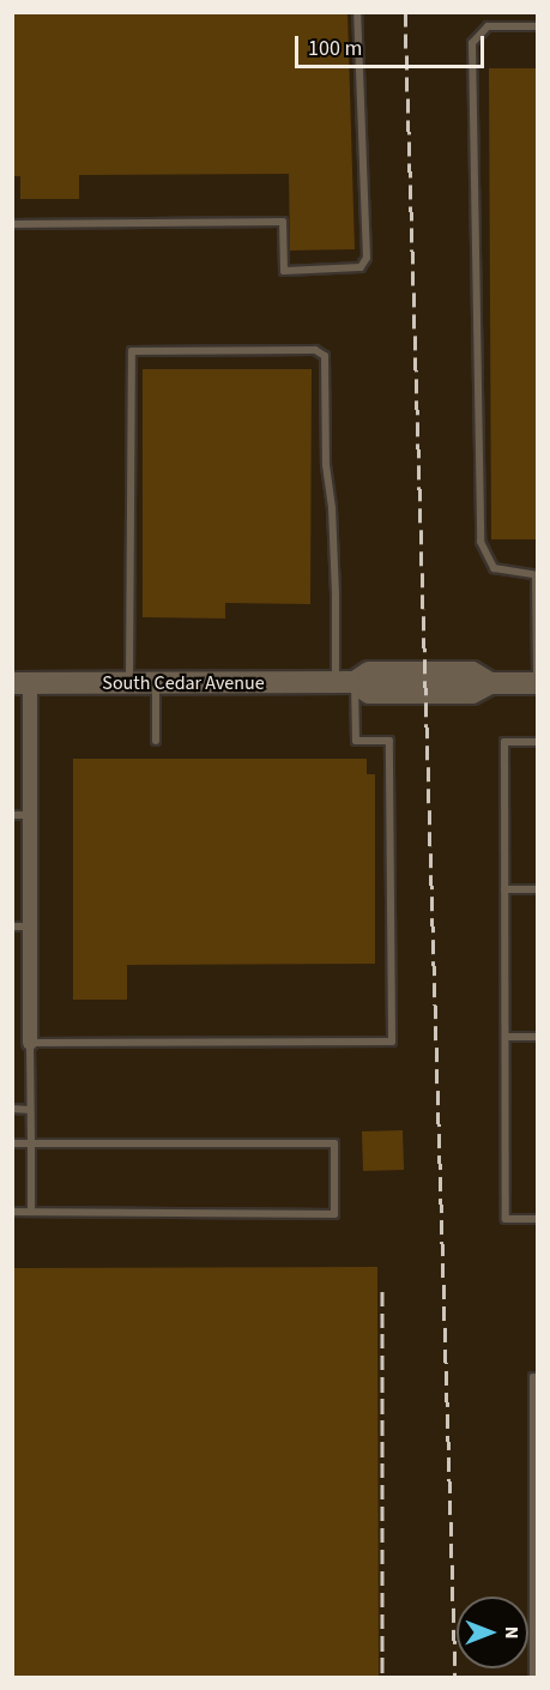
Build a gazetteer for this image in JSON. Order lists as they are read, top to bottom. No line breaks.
{"streets":{"main road":["South Cedar Avenue"]},"scale_bar":"100 m","north":"right"}
